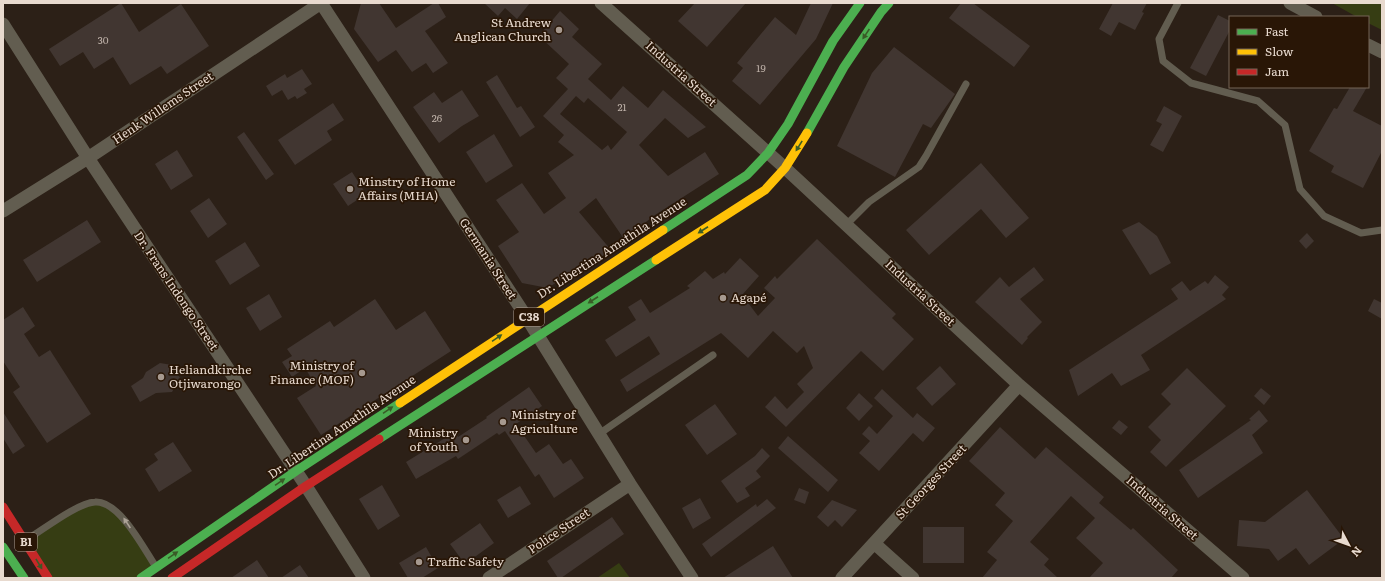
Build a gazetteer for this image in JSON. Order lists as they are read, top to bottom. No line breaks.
{"streets":{"main road":["Dr. Libertina Amathila Avenue","C38","B1"],"street":["Industria Street","Henk Willems Street","Germania Street","Dr. Frans Indongo Street","St Georges Street","Police Street"]},"crossings":[["Industria Street","Dr. Libertina Amathila Avenue"],["Industria Street","C38"],["Industria Street","St Georges Street"],["Henk Willems Street","Germania Street"],["Henk Willems Street","Dr. Frans Indongo Street"],["Dr. Libertina Amathila Avenue","Germania Street"],["Dr. Libertina Amathila Avenue","Dr. Frans Indongo Street"],["Germania Street","C38"],["Germania Street","Police Street"],["Dr. Frans Indongo Street","C38"]],"places":["St Andrew Anglican Church","Minstry of Home Affairs (MHA)","Agapé","Ministry of Finance (MOF)","Heliandkirche Otjiwarongo","Ministry of Agriculture","Ministry of Youth","Traffic Safety"],"house_numbers":["30","19","21","26"],"legend":["Fast","Slow","Jam"],"north":"bottom right"}
